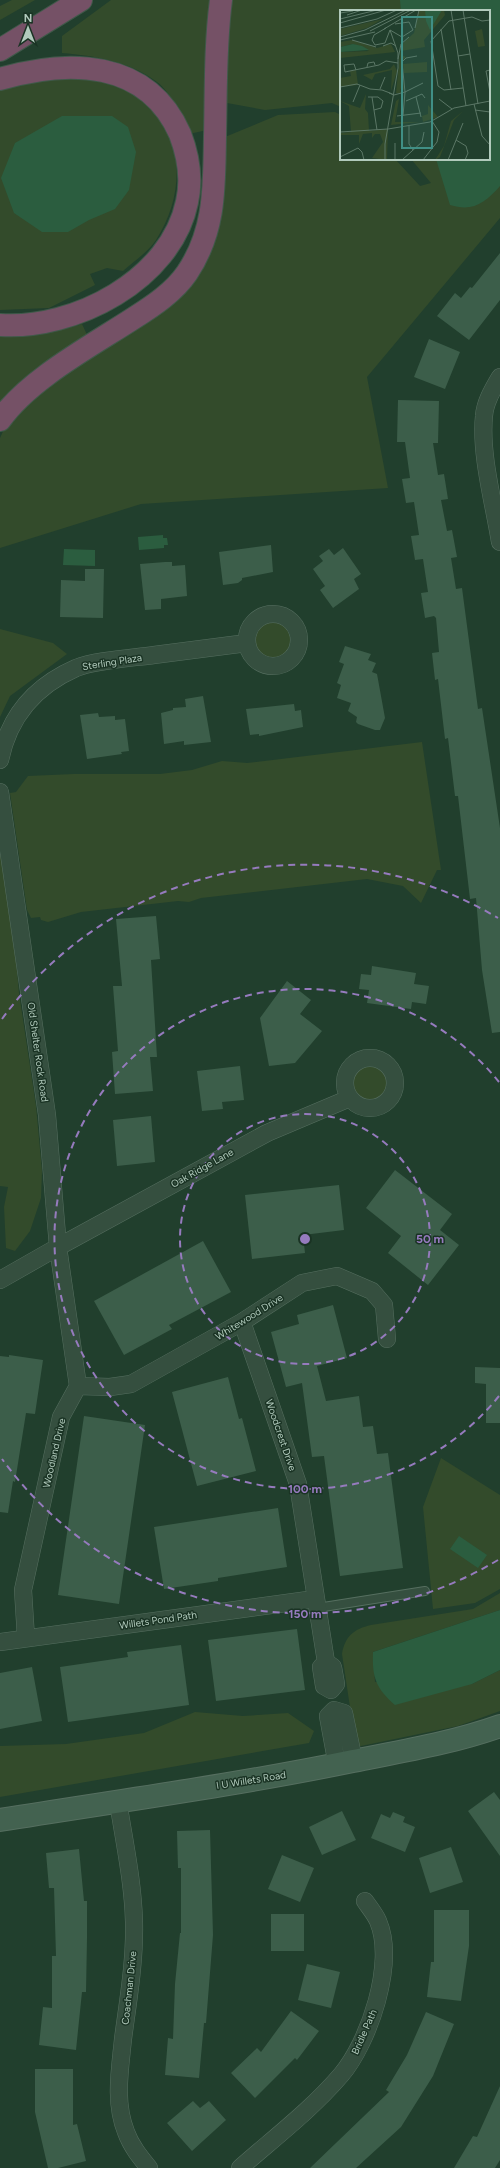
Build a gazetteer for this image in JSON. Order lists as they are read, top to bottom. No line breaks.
{"streets":{"main road":["I U Willets Road"],"street":["Sterling Plaza","Old Shelter Rock Road","Oak Ridge Lane","Whitewood Drive","Woodcrest Drive","Woodland Drive","Willets Pond Path","Coachman Drive","Bridle Path"]},"crossings":[["Old Shelter Rock Road","Oak Ridge Lane"],["Whitewood Drive","Woodcrest Drive"],["Whitewood Drive","Woodland Drive"],["Woodcrest Drive","Willets Pond Path"],["Woodcrest Drive","I U Willets Road"],["Woodland Drive","Willets Pond Path"],["I U Willets Road","Coachman Drive"]],"north":"top","rings":["50 m","100 m","150 m"]}
